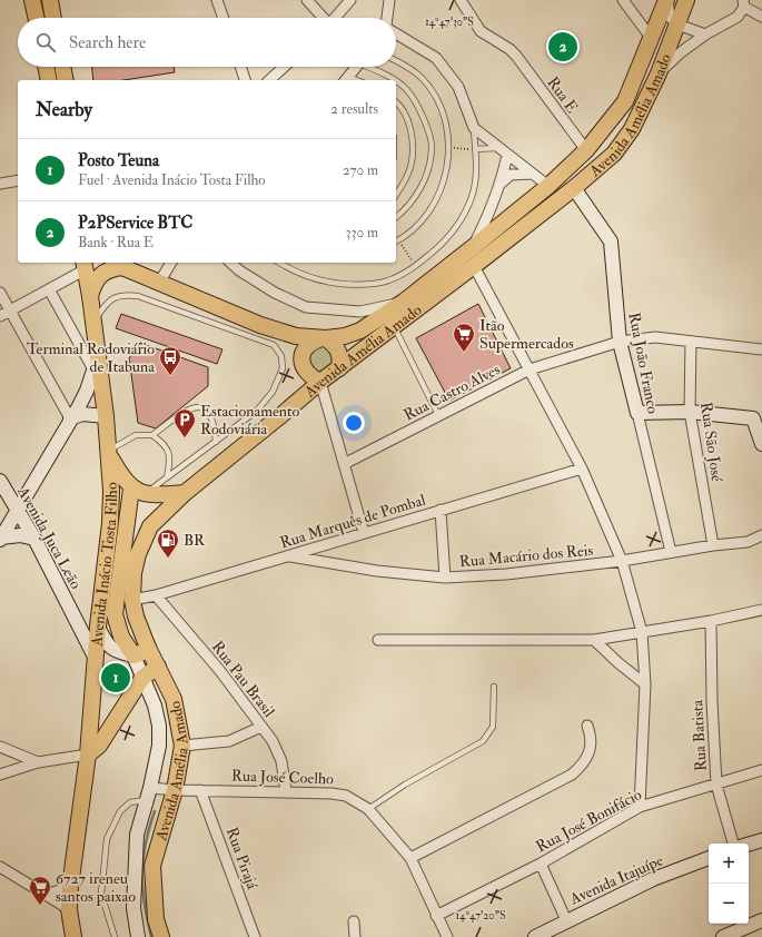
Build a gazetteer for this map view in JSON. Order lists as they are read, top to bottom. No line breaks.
{"streets":{"main road":["Avenida Amélia Amado","Avenida Inácio Tosta Filho"],"street":["Rua E","Rua João Franco","Rua Castro Alves","Rua São José","Rua Marquês de Pombal","Avenida Juca Leão","Rua Macário dos Reis","Rua Pau Brasil","Rua Batista","Rua José Coelho","Rua José Bonifácio","Rua Pirajá","Avenida Itajuípe"]},"crossings":[["Rua E","Avenida Amélia Amado"],["Avenida Amélia Amado","Rua João Franco"],["Avenida Amélia Amado","Rua Marquês de Pombal"],["Avenida Amélia Amado","Rua José Coelho"],["Rua João Franco","Rua Castro Alves"],["Rua João Franco","Rua Macário dos Reis"],["Rua Castro Alves","Rua São José"],["Rua São José","Rua Macário dos Reis"],["Rua Marquês de Pombal","Rua Macário dos Reis"],["Rua Marquês de Pombal","Rua Pau Brasil"],["Avenida Juca Leão","Avenida Inácio Tosta Filho"],["Rua Pau Brasil","Rua José Coelho"],["Rua Batista","Rua José Bonifácio"],["Rua José Coelho","Rua José Bonifácio"],["Rua José Coelho","Rua Pirajá"]],"places":{"supermarket":["Itão Supermercados","6727 ireneu santos paixao"],"bus stop":["Terminal Rodoviário de Itabuna"],"parking":["Estacionamento Rodoviária"],"fuel station":["BR"]},"page":{"search":"Search here","pins":["2","1"],"heading":["Nearby","2 results"],"list":[{"mark":"1","name":"Posto Teuna","note":"Fuel · Avenida Inácio Tosta Filho","value":"270 m"},{"mark":"2","name":"P2PService BTC","note":"Bank · Rua E","value":"330 m"}],"map_buttons":["+","−"]},"coordinates":["14°47'30\"S","14°47'20\"S"]}
